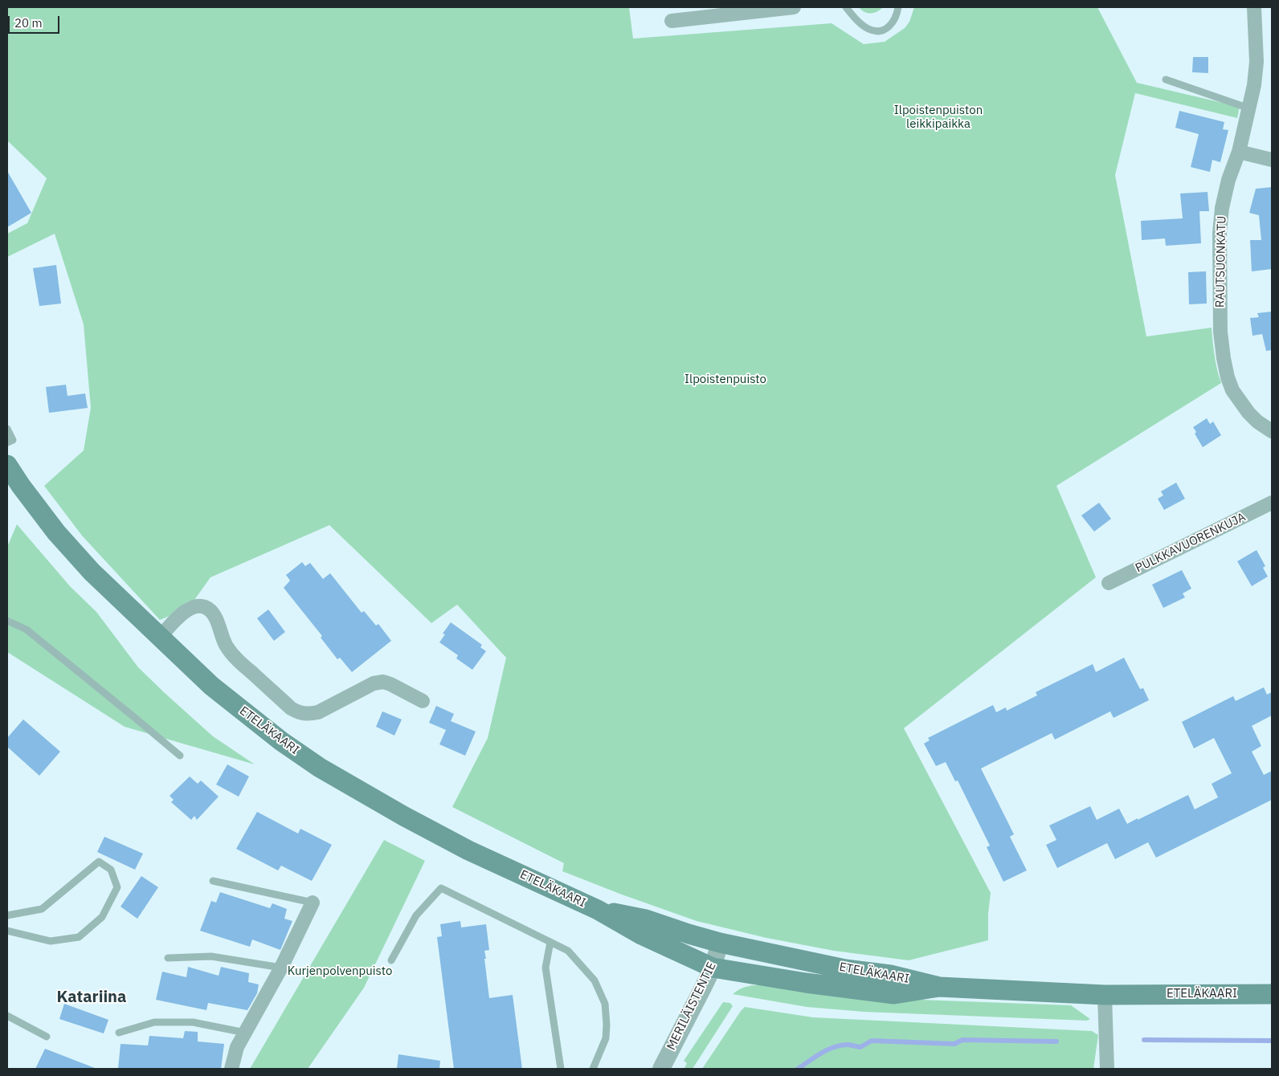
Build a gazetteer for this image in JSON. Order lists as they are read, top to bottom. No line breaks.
{"streets":{"main road":["ETELÄKAARI"],"street":["RAUTSUONKATU","PULKKAVUORENKUJA","MERILÄISTENTIE"]},"crossings":[["ETELÄKAARI","MERILÄISTENTIE"]],"districts":["Katariina"],"parks":["Ilpoistenpuiston leikkipaikka","Ilpoistenpuisto","Kurjenpolvenpuisto"],"scale_bar":"20 m"}
